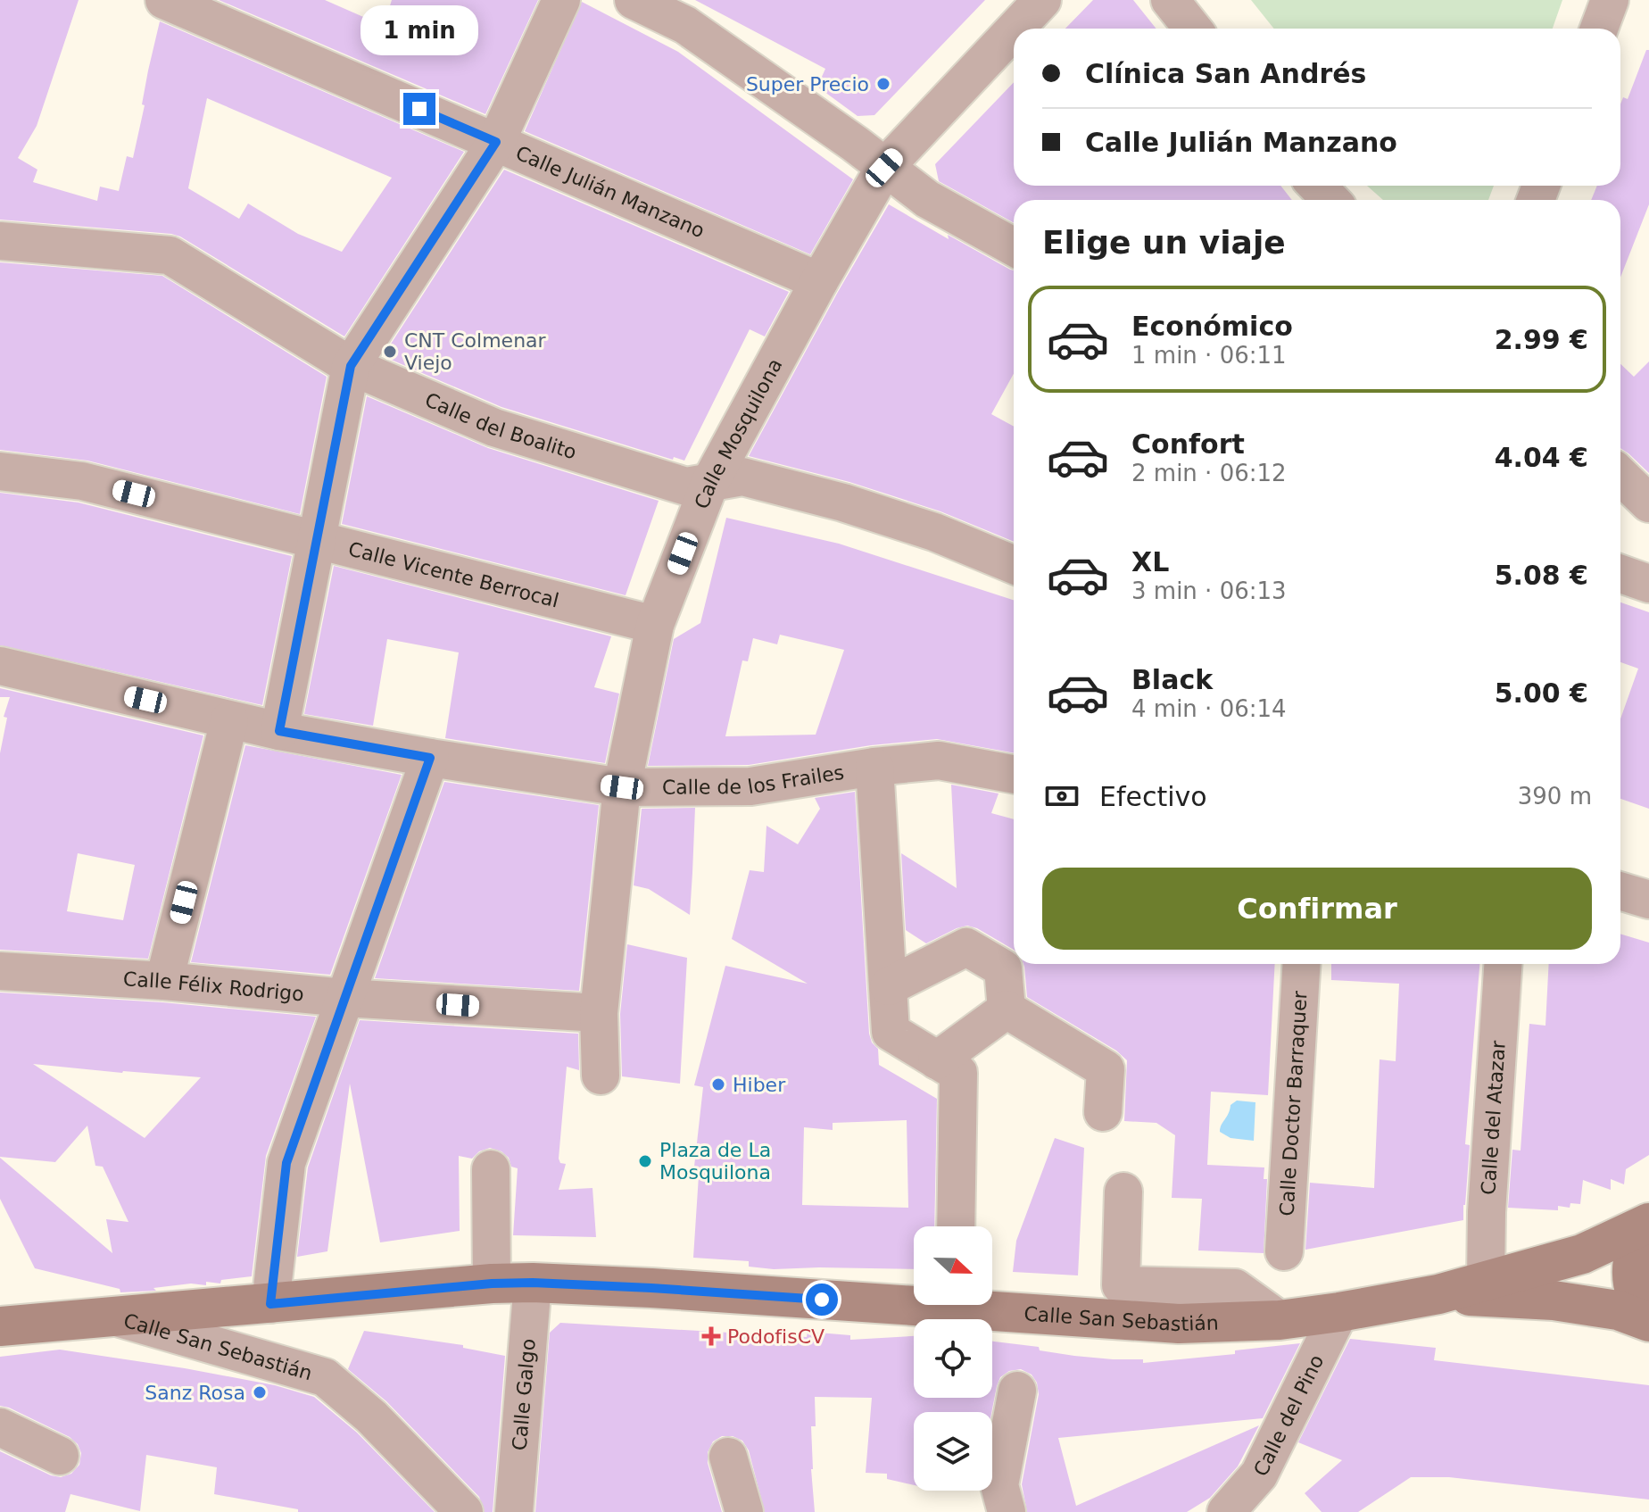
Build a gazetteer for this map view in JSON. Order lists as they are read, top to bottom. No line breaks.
{"streets":{"street":["Calle Julián Manzano","Calle del Boalito","Calle Mosquilona","Calle Vicente Berrocal","Calle de los Frailes","Calle Félix Rodrigo","Calle Doctor Barraquer","Calle del Atazar","Calle San Sebastián","Calle Galgo","Calle del Pino"]},"crossings":[["Calle Julián Manzano","Calle Mosquilona"],["Calle del Boalito","Calle Mosquilona"],["Calle Mosquilona","Calle Vicente Berrocal"],["Calle Mosquilona","Calle de los Frailes"],["Calle Mosquilona","Calle Félix Rodrigo"],["Calle San Sebastián","Calle Galgo"],["Calle San Sebastián","Calle del Pino"]],"places":{"other":["Super Precio","CNT Colmenar Viejo","Hiber","Plaza de La Mosquilona","Sanz Rosa"],"health":["PodofisCV"]},"north":"right","page":{"bubble":"1 min","banner":["Clínica San Andrés","Calle Julián Manzano"],"heading":"Elige un viaje","list":[{"name":"Económico","note":"1 min · 06:11","value":"2.99 €"},{"name":"Confort","note":"2 min · 06:12","value":"4.04 €"},{"name":"XL","note":"3 min · 06:13","value":"5.08 €"},{"name":"Black","note":"4 min · 06:14","value":"5.00 €"}],"pay":["Efectivo","390 m"],"buttons":"Confirmar"}}
